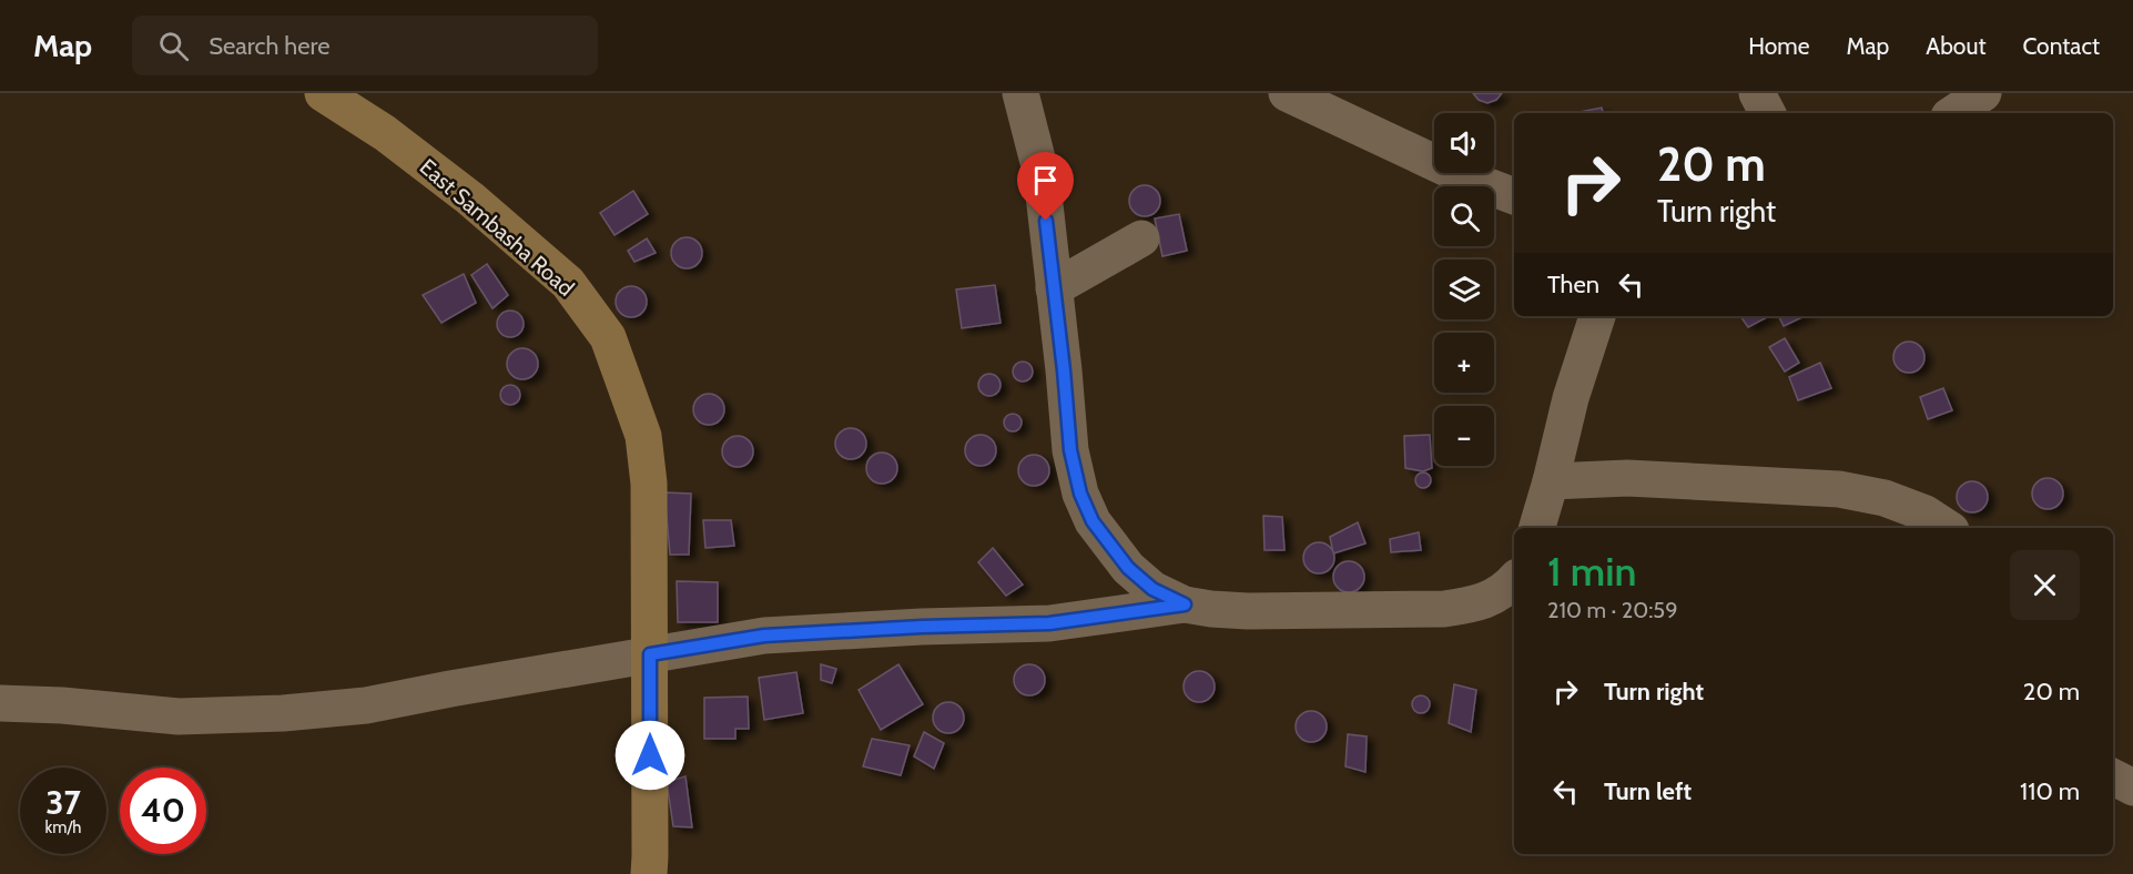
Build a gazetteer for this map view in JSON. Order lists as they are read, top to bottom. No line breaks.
{"streets":{"street":["East Sambasha Road"]},"page":{"header":"Map","search":"Search here","nav":["Home","Map","About","Contact"],"map_buttons":["+","−"],"turn":["20 m","Turn right"],"then":"Then","heading":["1 min","210 m · 20:59"],"list":[{"name":"Turn right","value":"20 m"},{"name":"Turn left","value":"110 m"}],"speed":"37 km/h","limit":"40"}}
